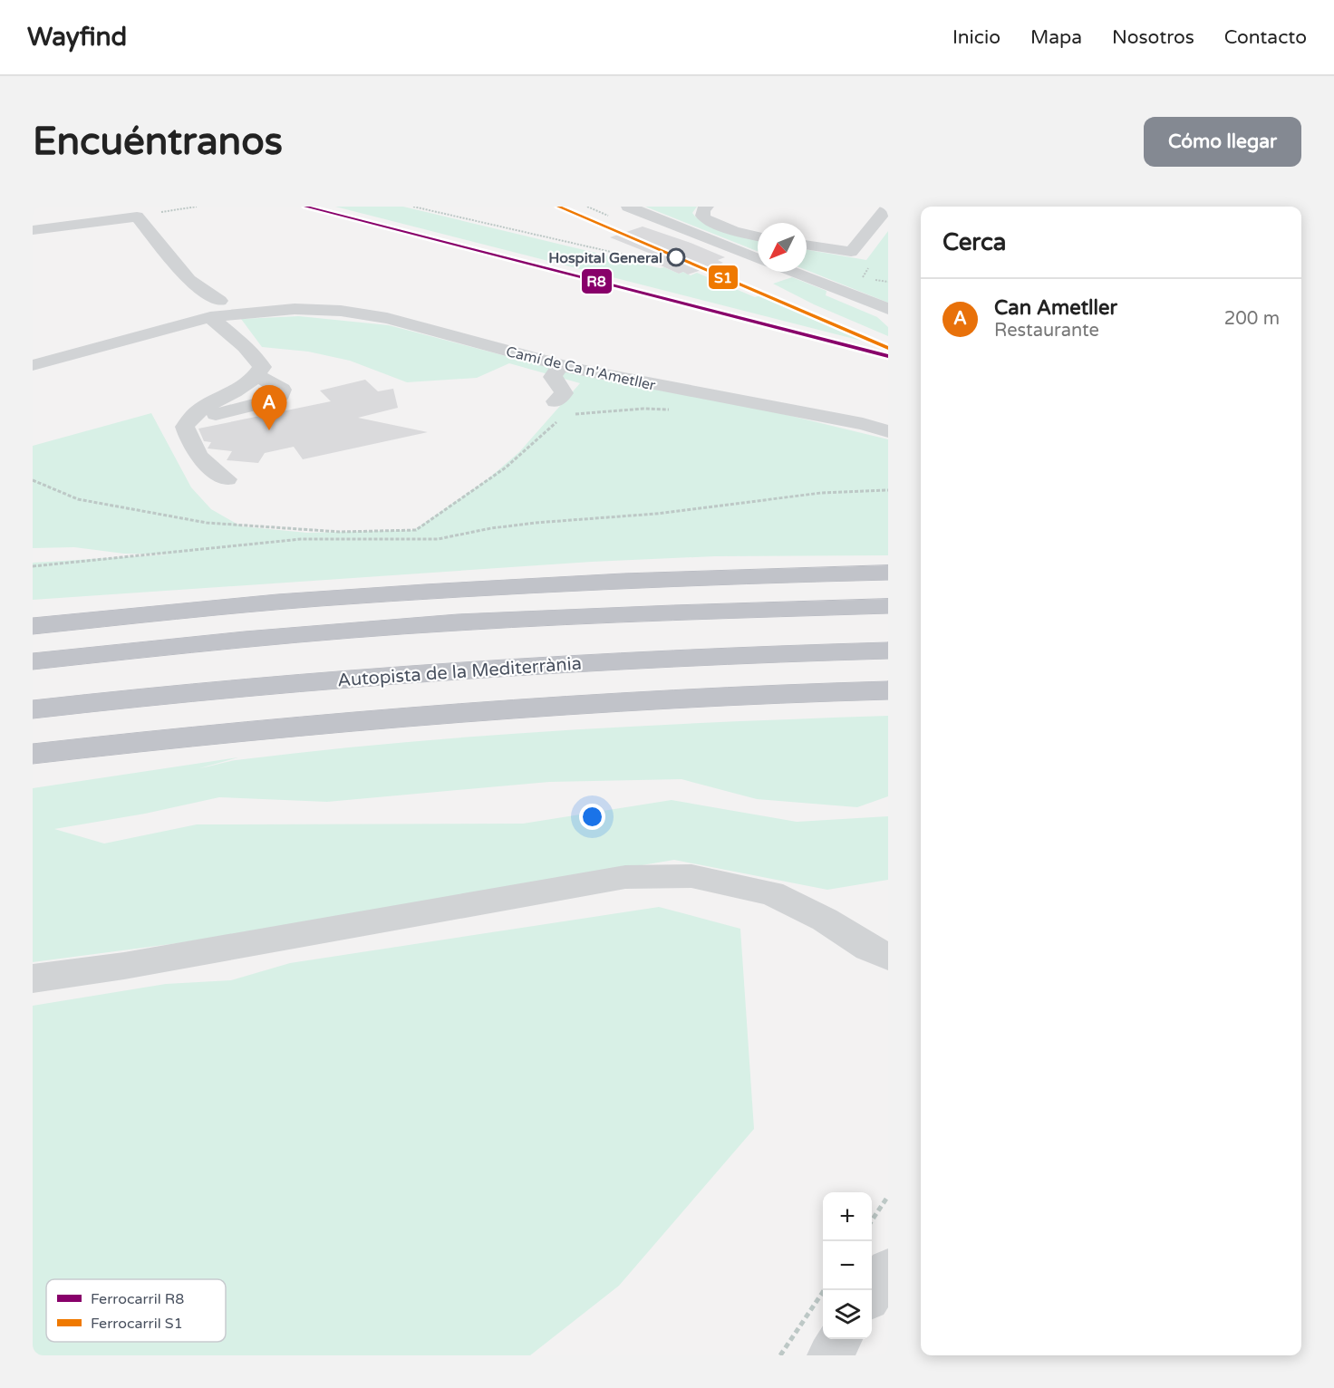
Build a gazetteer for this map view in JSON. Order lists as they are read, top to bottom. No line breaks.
{"streets":{"highway":["Autopista de la Mediterrània"],"street":["Camí de Ca n'Ametller"]},"places":["Hospital General"],"lines":["rail line R8","rail line S1"],"legend":["Ferrocarril R8","Ferrocarril S1"],"north":"bottom left","page":{"header":"Wayfind","nav":["Inicio","Mapa","Nosotros","Contacto"],"buttons":"Cómo llegar","title":"Encuéntranos","heading":"Cerca","list":[{"mark":"A","name":"Can Ametller","note":"Restaurante","value":"200 m"}],"pins":"A","map_buttons":["+","−"]}}
